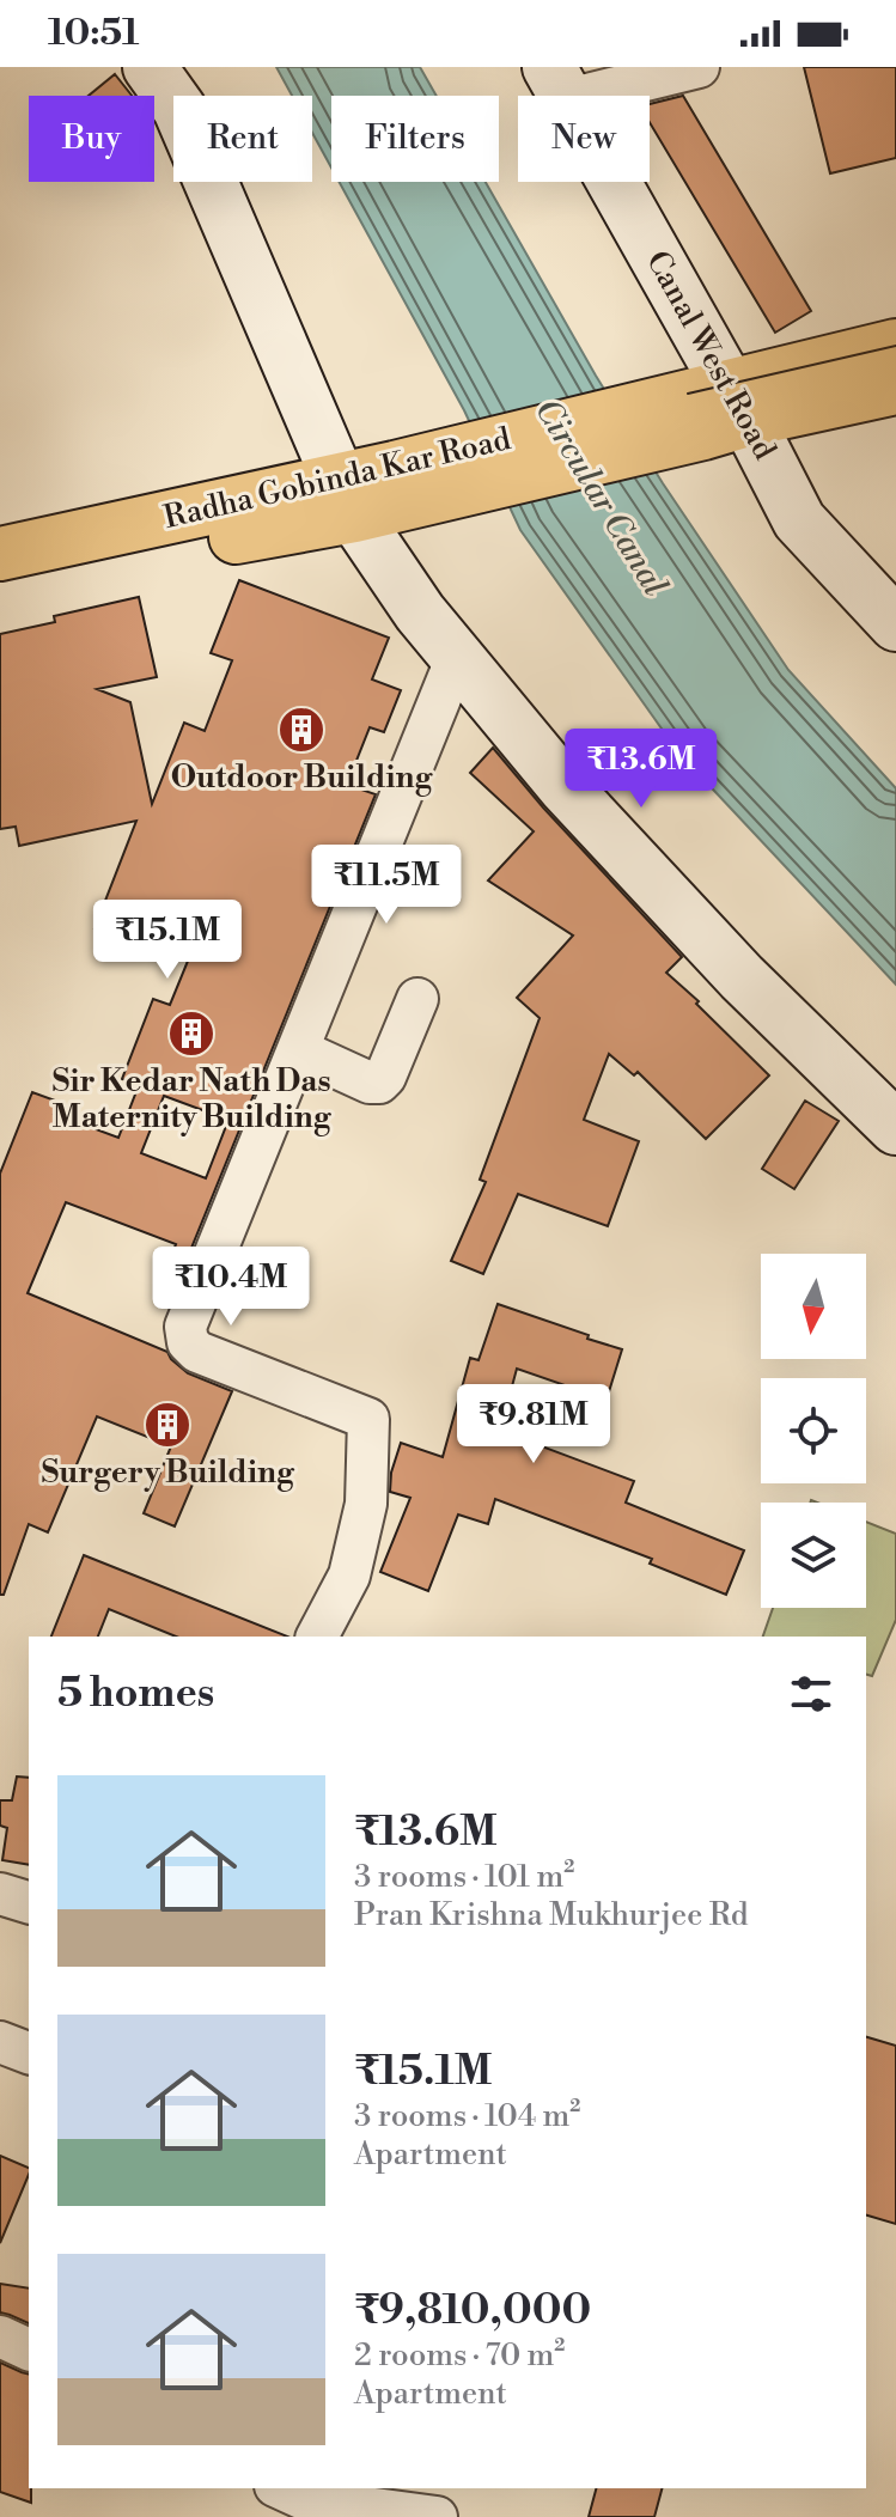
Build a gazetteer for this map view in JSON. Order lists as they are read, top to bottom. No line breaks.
{"streets":{"main road":["Canal West Road","Radha Gobinda Kar Road"]},"crossings":[["Canal West Road","Radha Gobinda Kar Road"]],"water":["Circular Canal"],"places":{"building":["Outdoor Building","Sir Kedar Nath Das Maternity Building","Surgery Building"]},"north":"bottom","page":{"status":"10:51","chip":["Buy","Rent","Filters","New"],"price":["₹13.6M","₹11.5M","₹15.1M","₹10.4M","₹9.81M"],"heading":"5 homes","list":[{"name":"₹13.6M","note":"3 rooms · 101 m² · Pran Krishna Mukhurjee Rd"},{"name":"₹15.1M","note":"3 rooms · 104 m² · Apartment"},{"name":"₹9,810,000","note":"2 rooms · 70 m² · Apartment"}]}}
